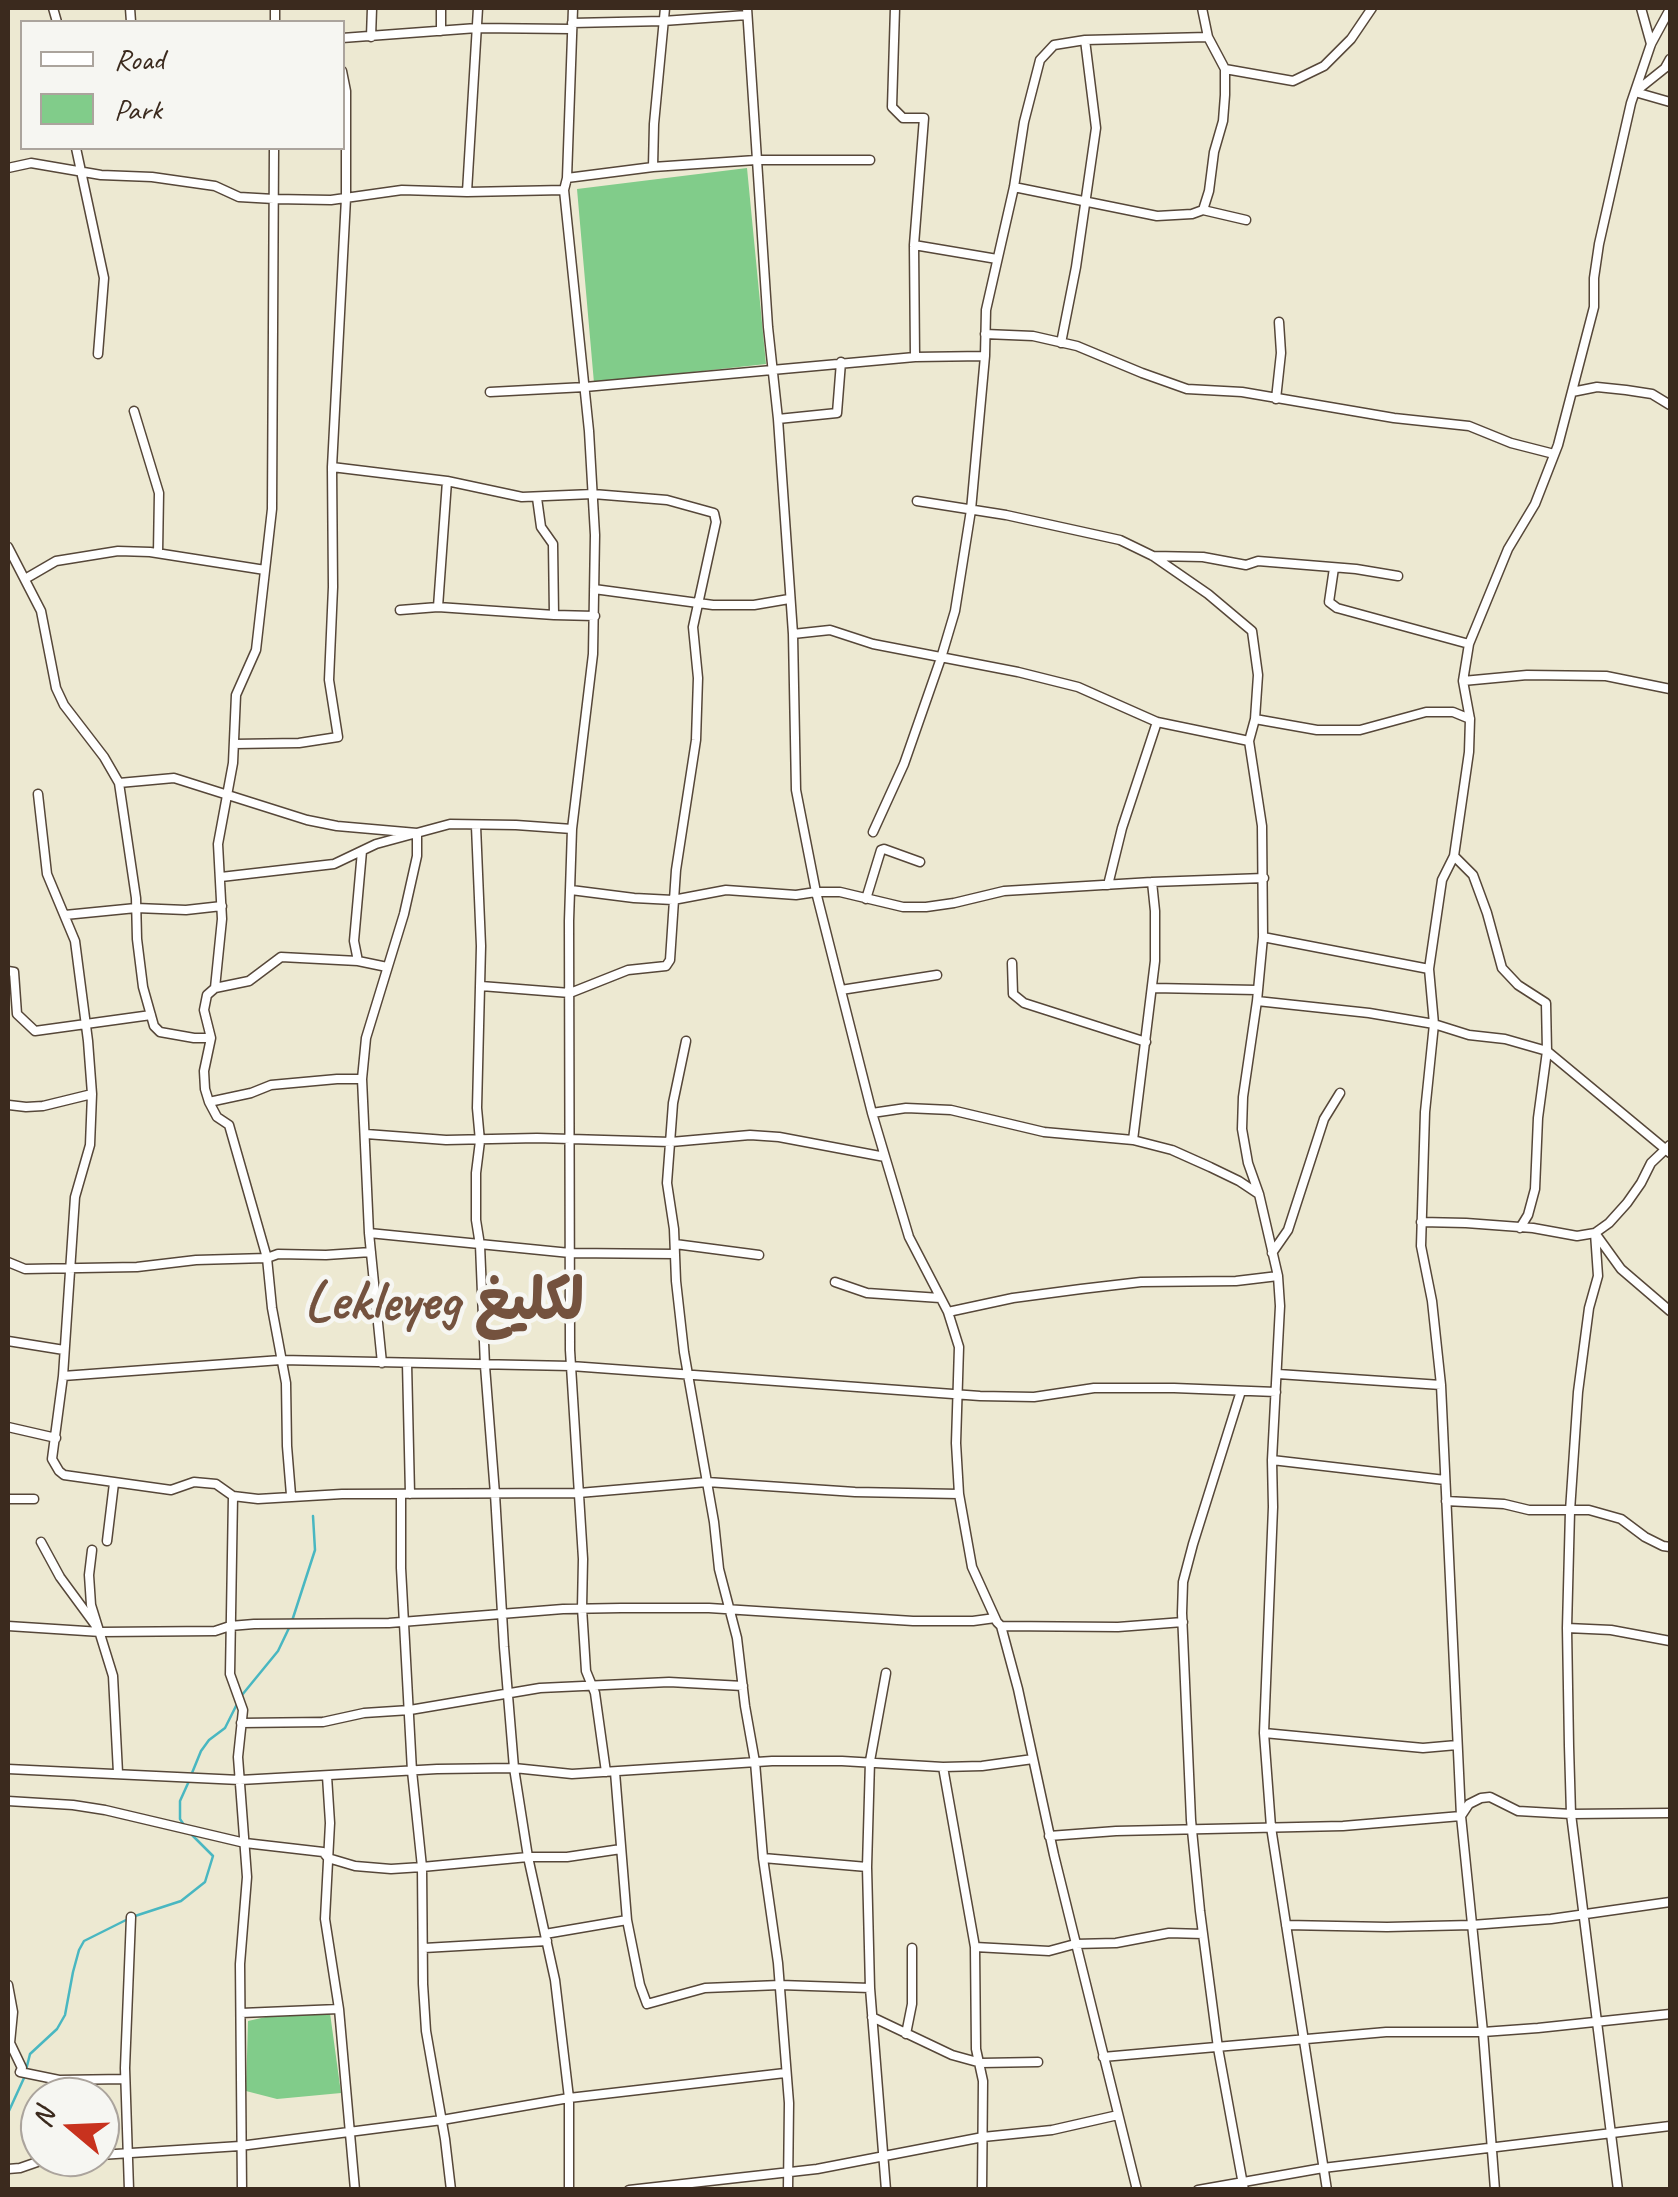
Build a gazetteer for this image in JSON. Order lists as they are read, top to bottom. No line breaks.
{"districts":["Lekleyeg لكليغ"],"legend":["Road","Park"],"north":"left"}
